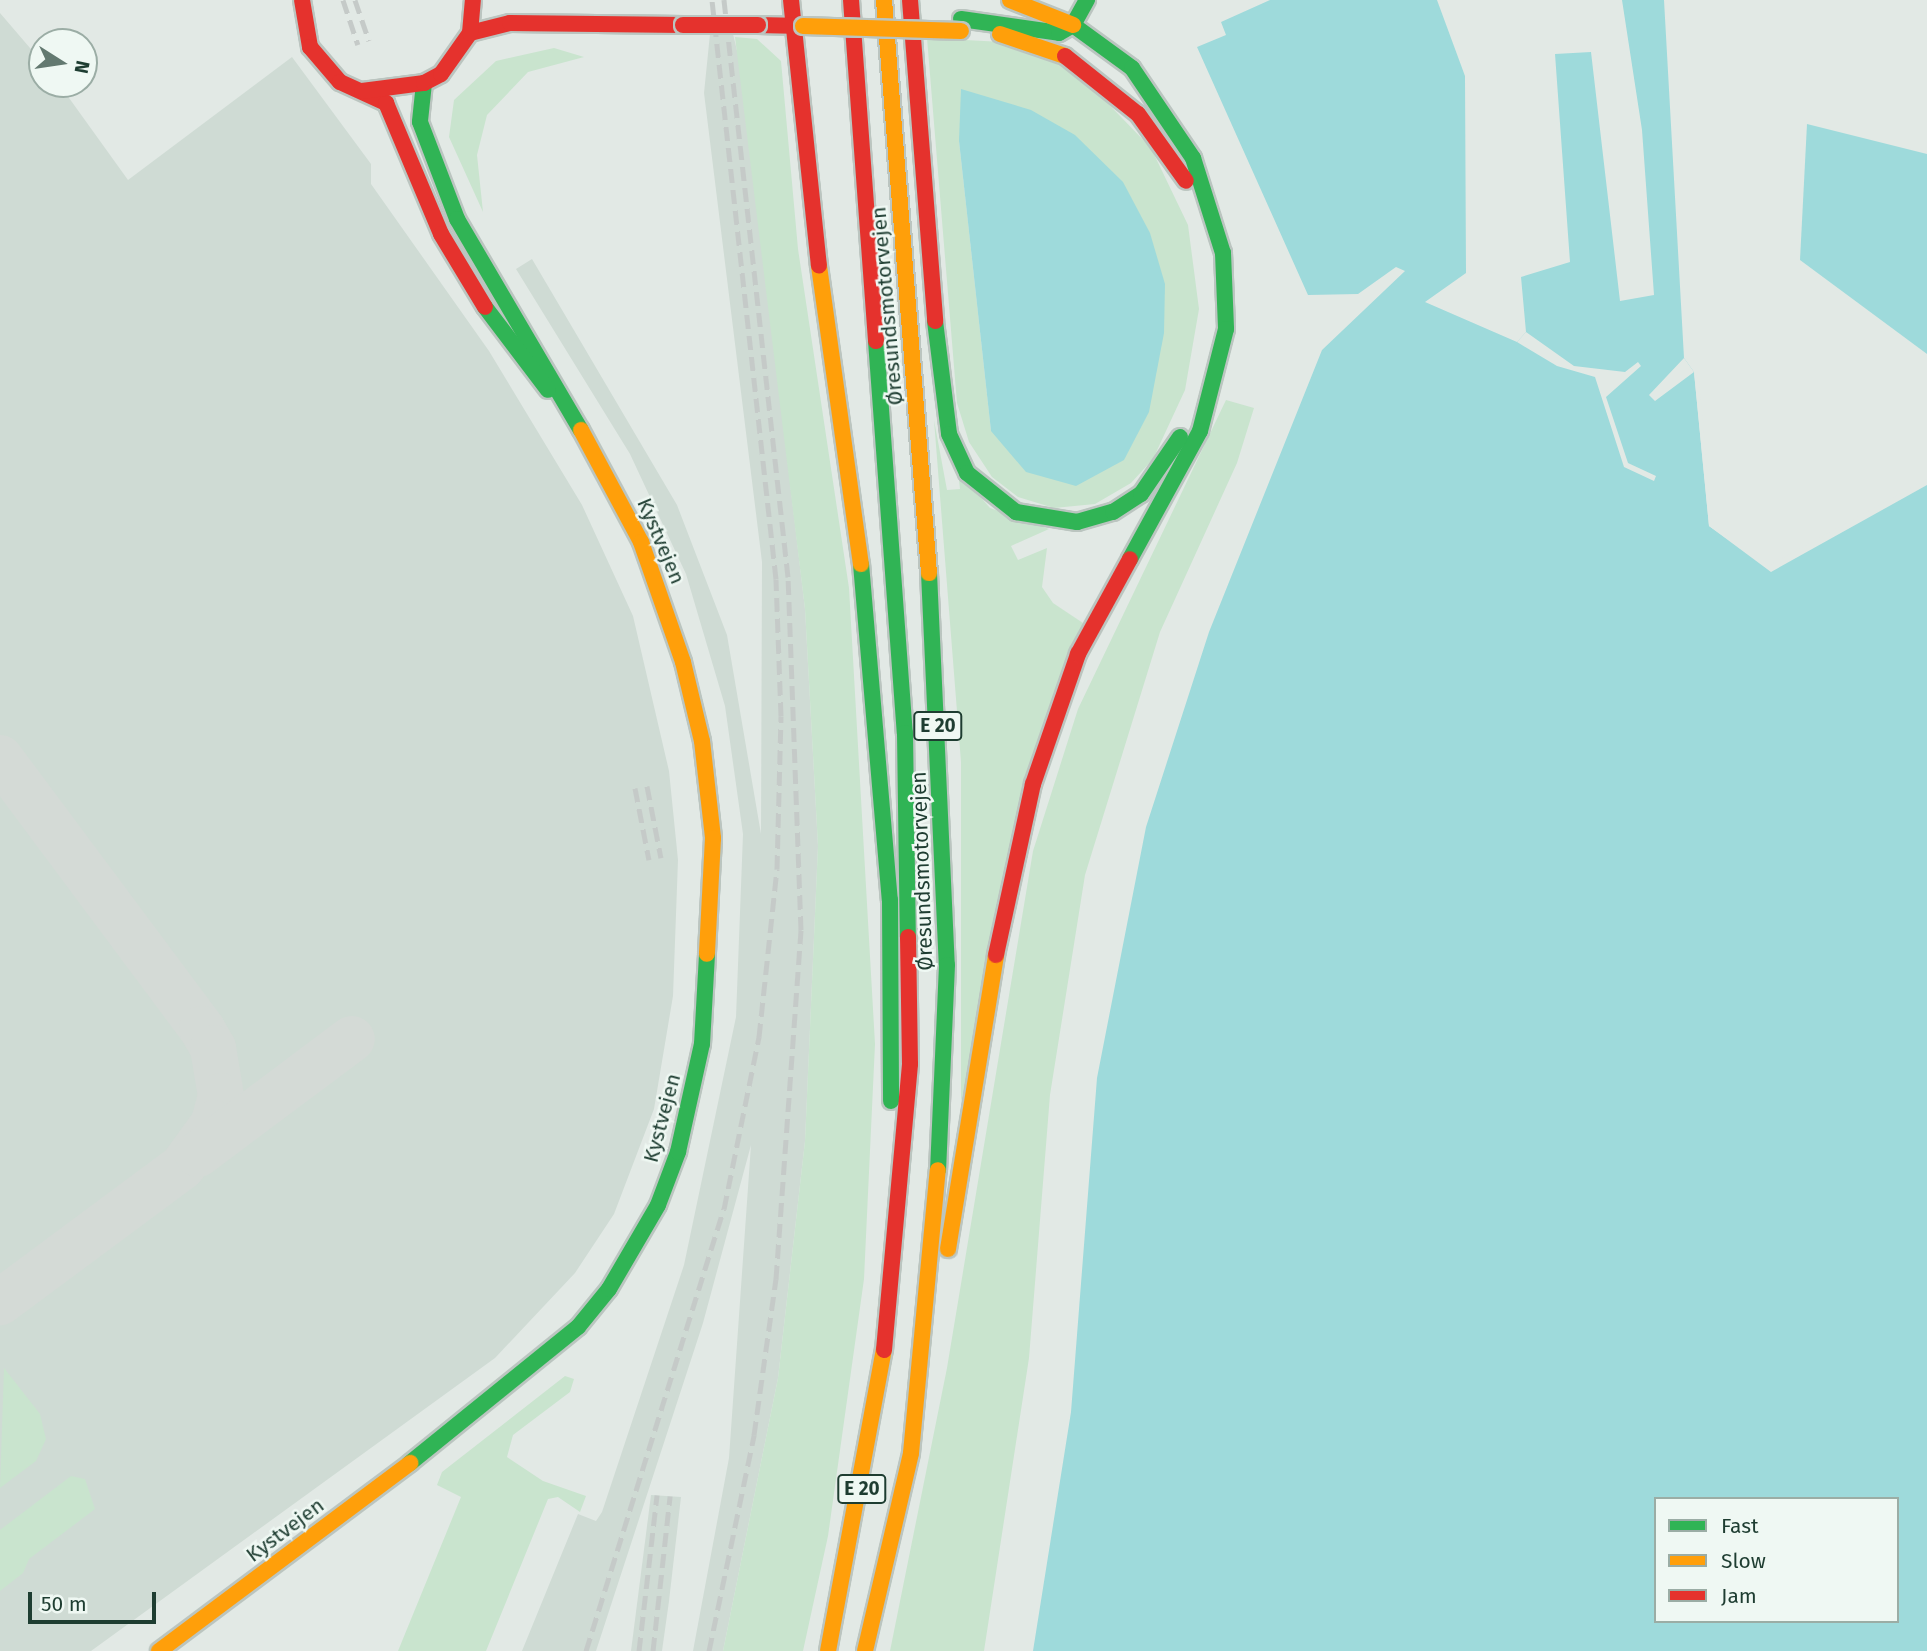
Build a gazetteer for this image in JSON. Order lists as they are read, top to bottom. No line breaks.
{"streets":{"main road":["Øresundsmotorvejen","Kystvejen","E 20"]},"legend":["Fast","Slow","Jam"],"scale_bar":"50 m","north":"right"}
